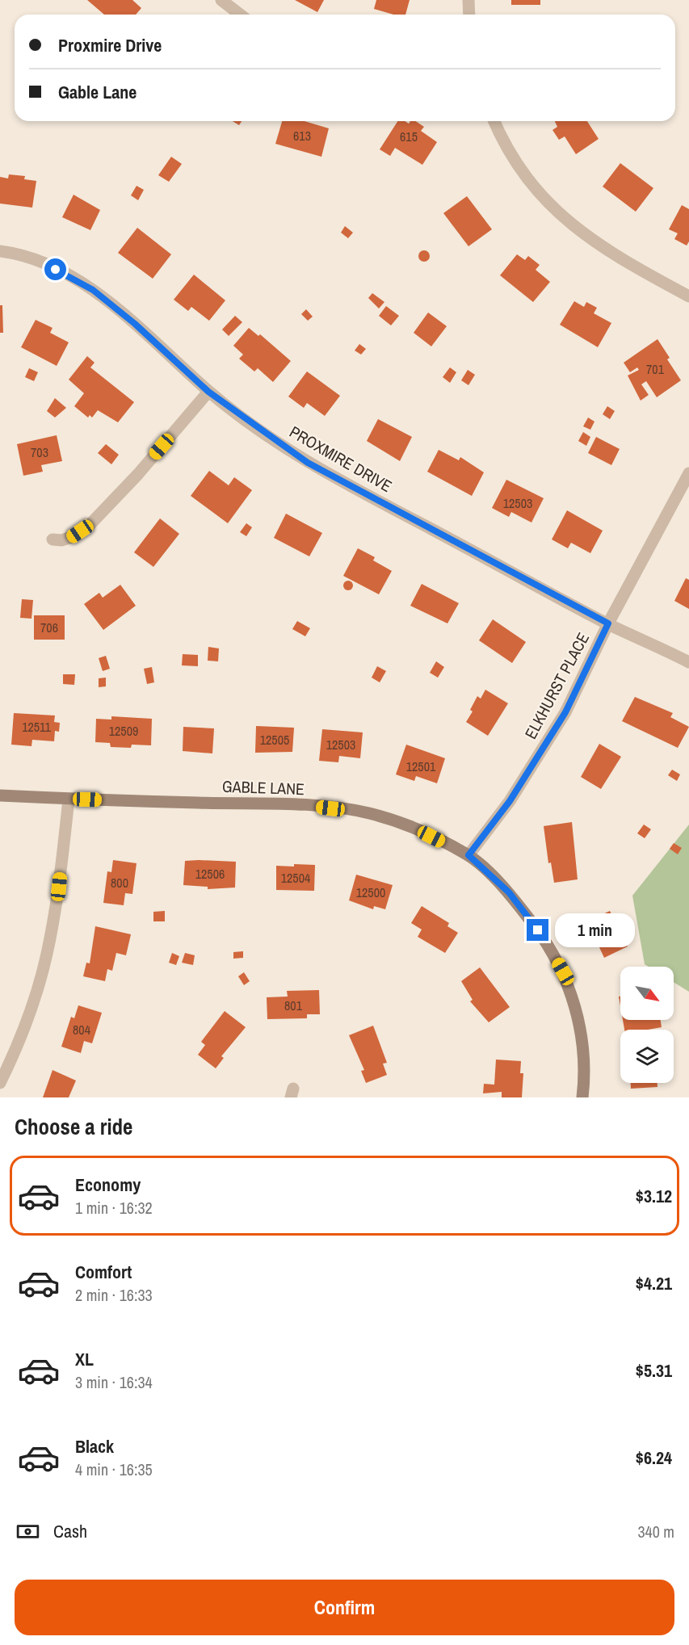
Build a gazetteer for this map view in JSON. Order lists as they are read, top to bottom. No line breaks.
{"streets":{"street":["PROXMIRE DRIVE","ELKHURST PLACE","GABLE LANE"]},"crossings":[["PROXMIRE DRIVE","ELKHURST PLACE"],["ELKHURST PLACE","GABLE LANE"]],"house_numbers":["613","615","701","703","12503","706","12511","12509","12505","12503","12501","12506","12504","800","12500","801","804"],"north":"bottom right","page":{"banner":["Proxmire Drive","Gable Lane"],"bubble":"1 min","heading":"Choose a ride","list":[{"name":"Economy","note":"1 min · 16:32","value":"$3.12"},{"name":"Comfort","note":"2 min · 16:33","value":"$4.21"},{"name":"XL","note":"3 min · 16:34","value":"$5.31"},{"name":"Black","note":"4 min · 16:35","value":"$6.24"}],"pay":["Cash","340 m"],"buttons":"Confirm"}}
